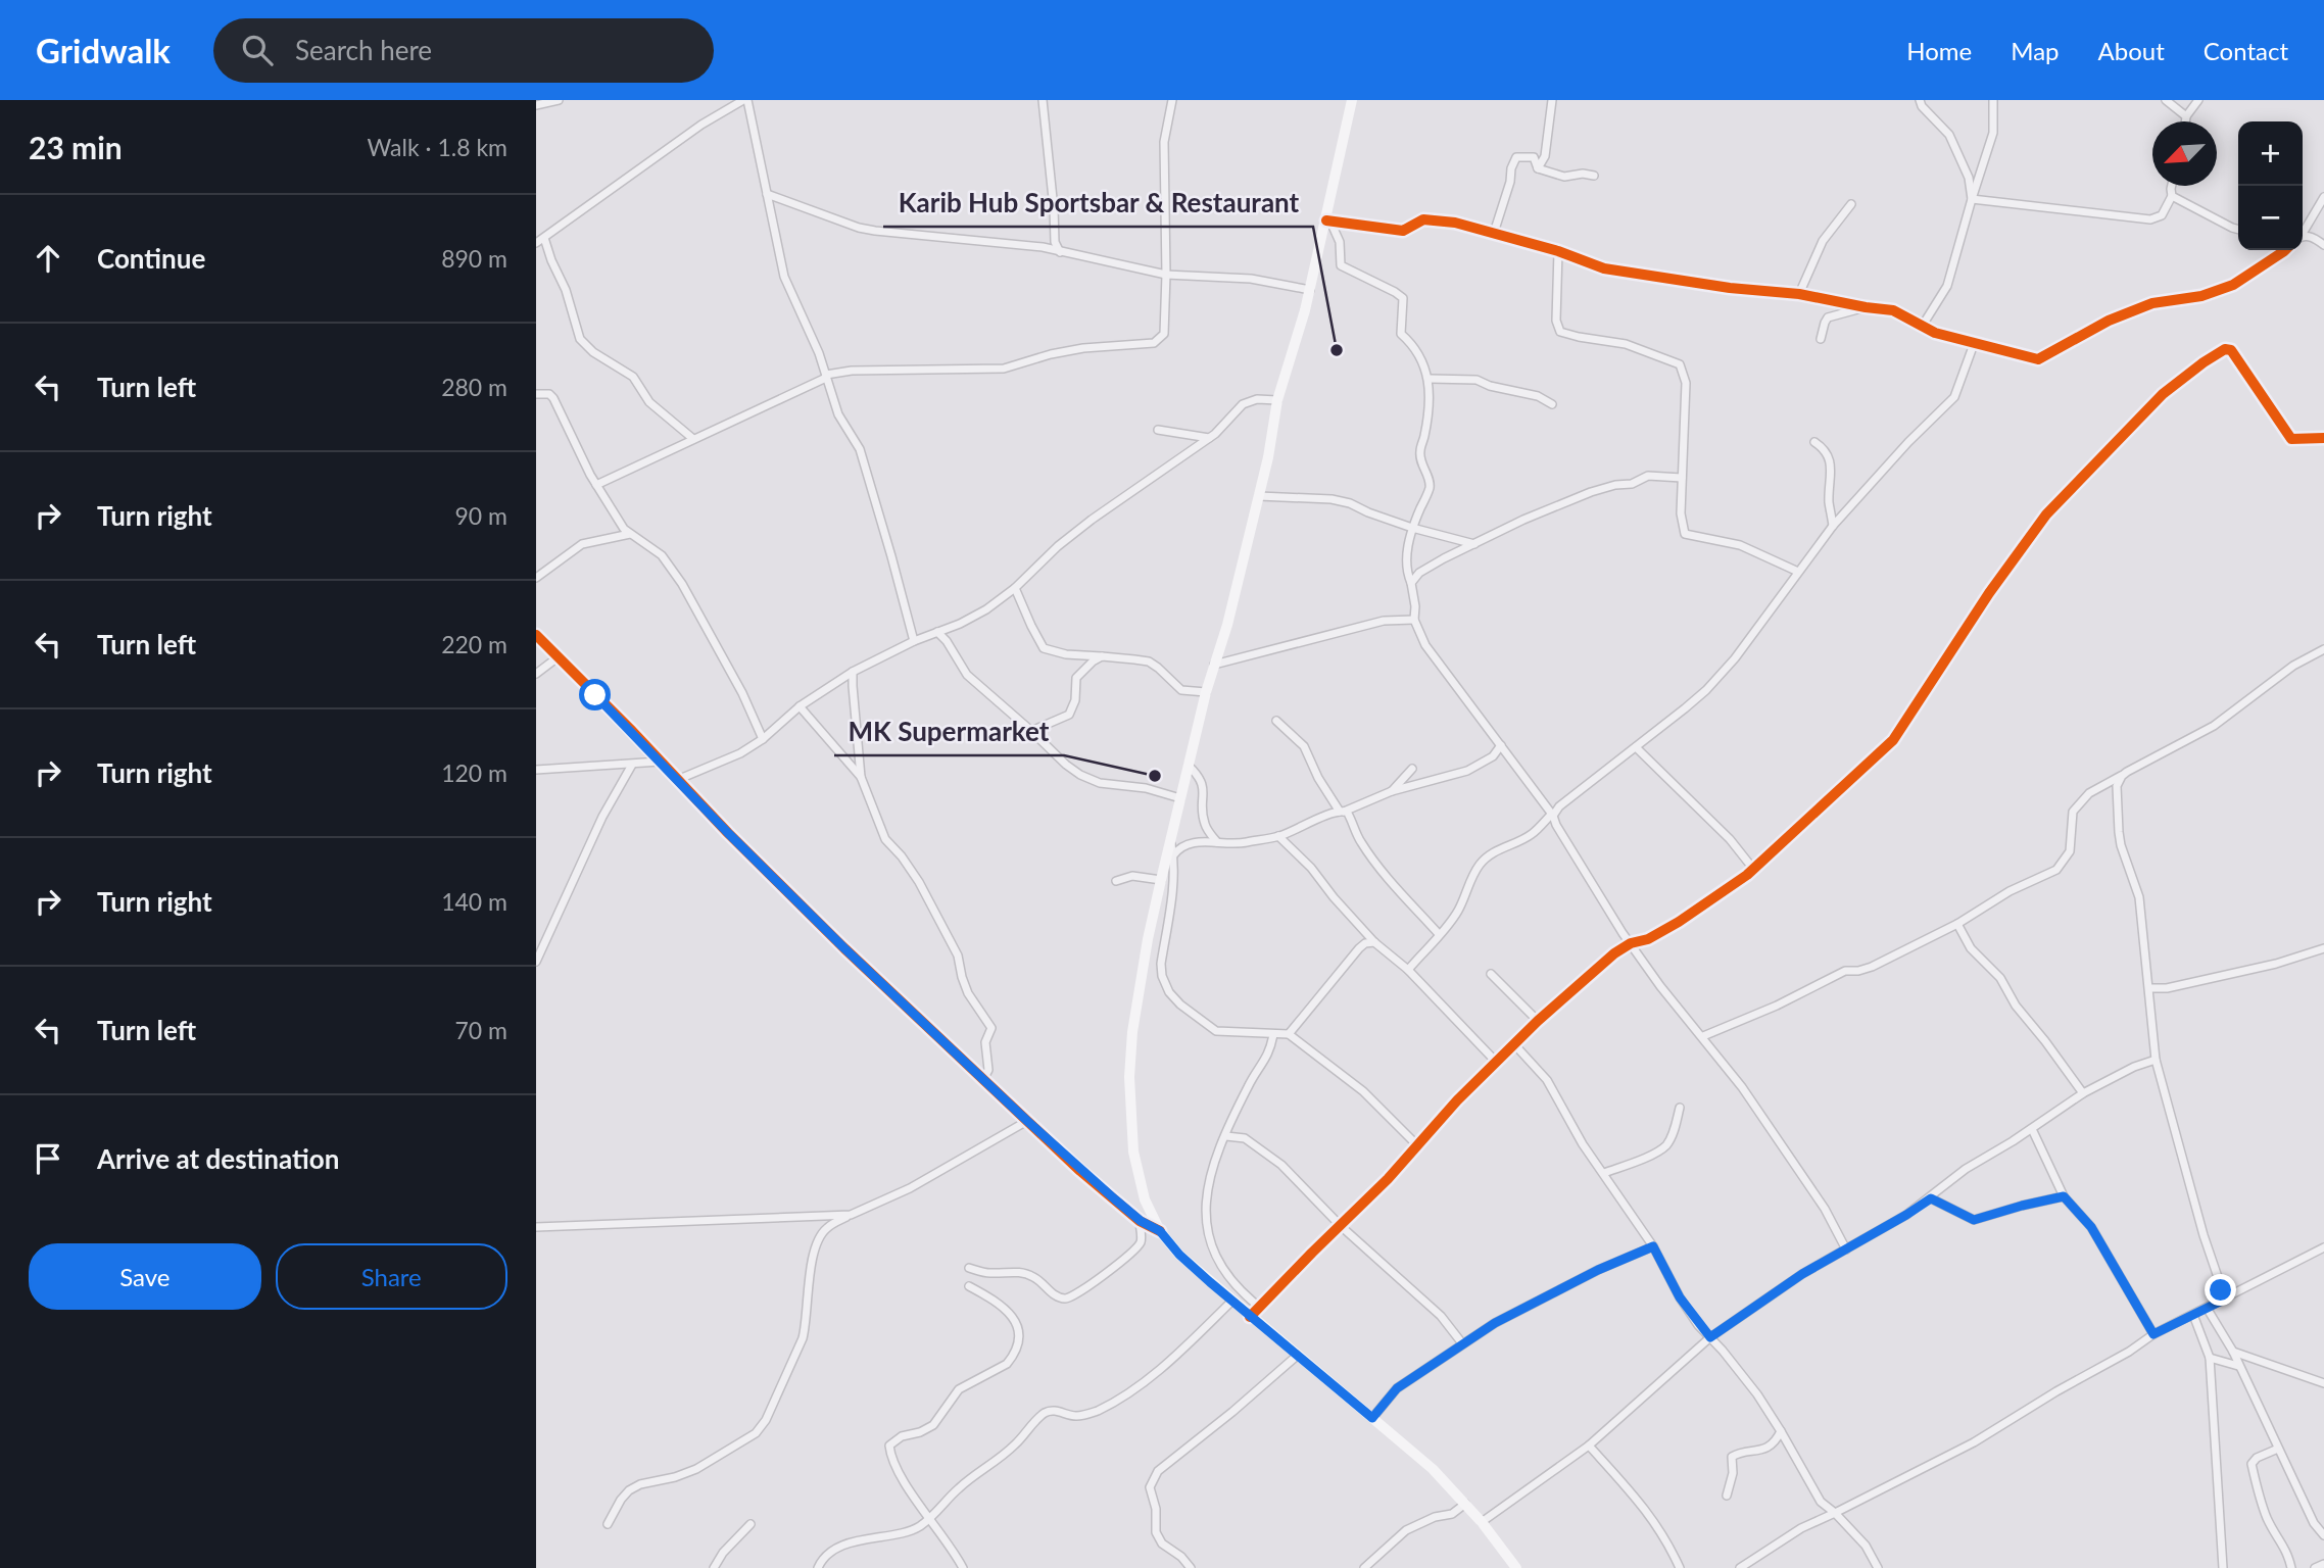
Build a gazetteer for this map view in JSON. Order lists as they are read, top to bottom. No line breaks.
{"places":["Karib Hub Sportsbar & Restaurant","MK Supermarket"],"north":"bottom left","page":{"header":"Gridwalk","search":"Search here","nav":["Home","Map","About","Contact"],"heading":["23 min","Walk · 1.8 km"],"map_buttons":["+","−"],"list":[["Continue","890 m"],["Turn left","280 m"],["Turn right","90 m"],["Turn left","220 m"],["Turn right","120 m"],["Turn right","140 m"],["Turn left","70 m"],"Arrive at destination"],"buttons":["Save","Share"]}}
